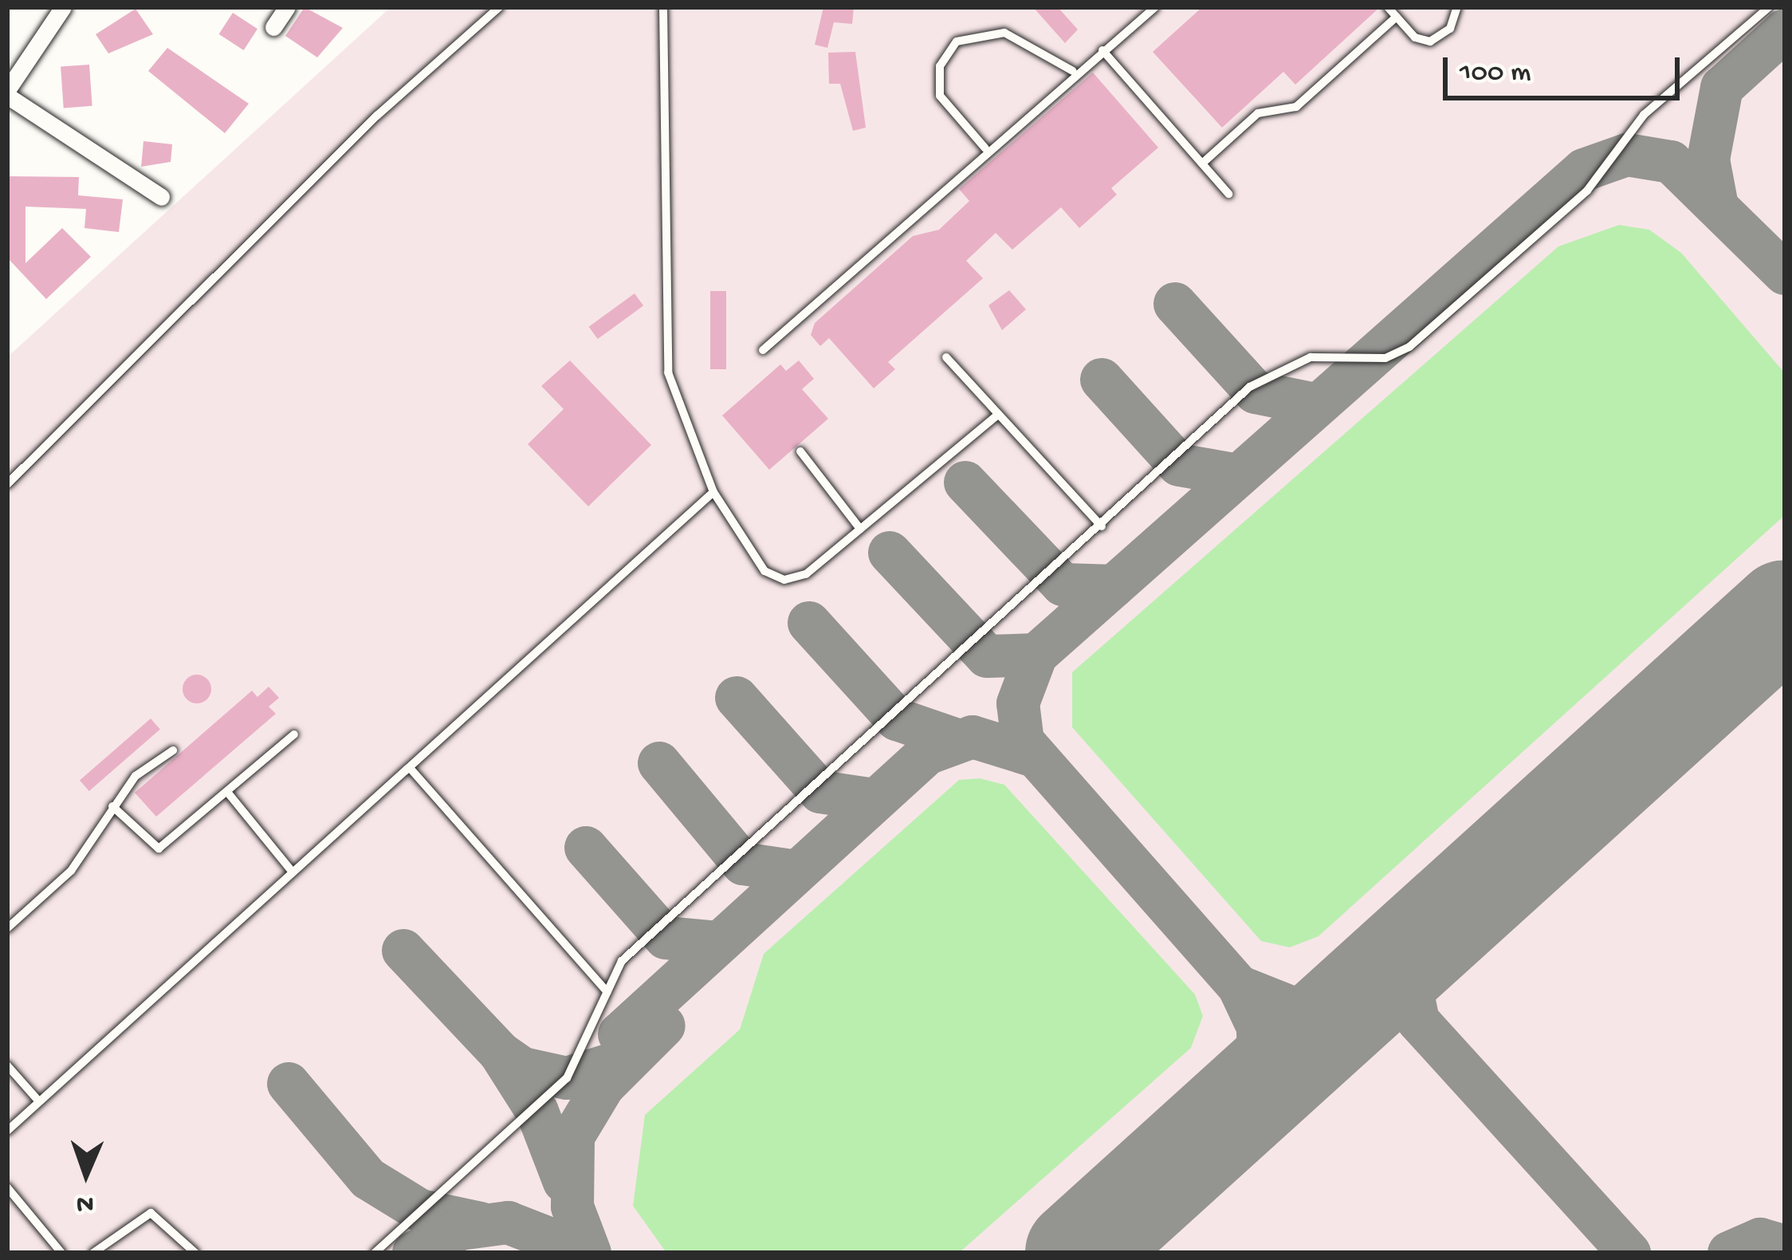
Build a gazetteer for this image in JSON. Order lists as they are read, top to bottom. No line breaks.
{"scale_bar":"100 m","north":"bottom"}
